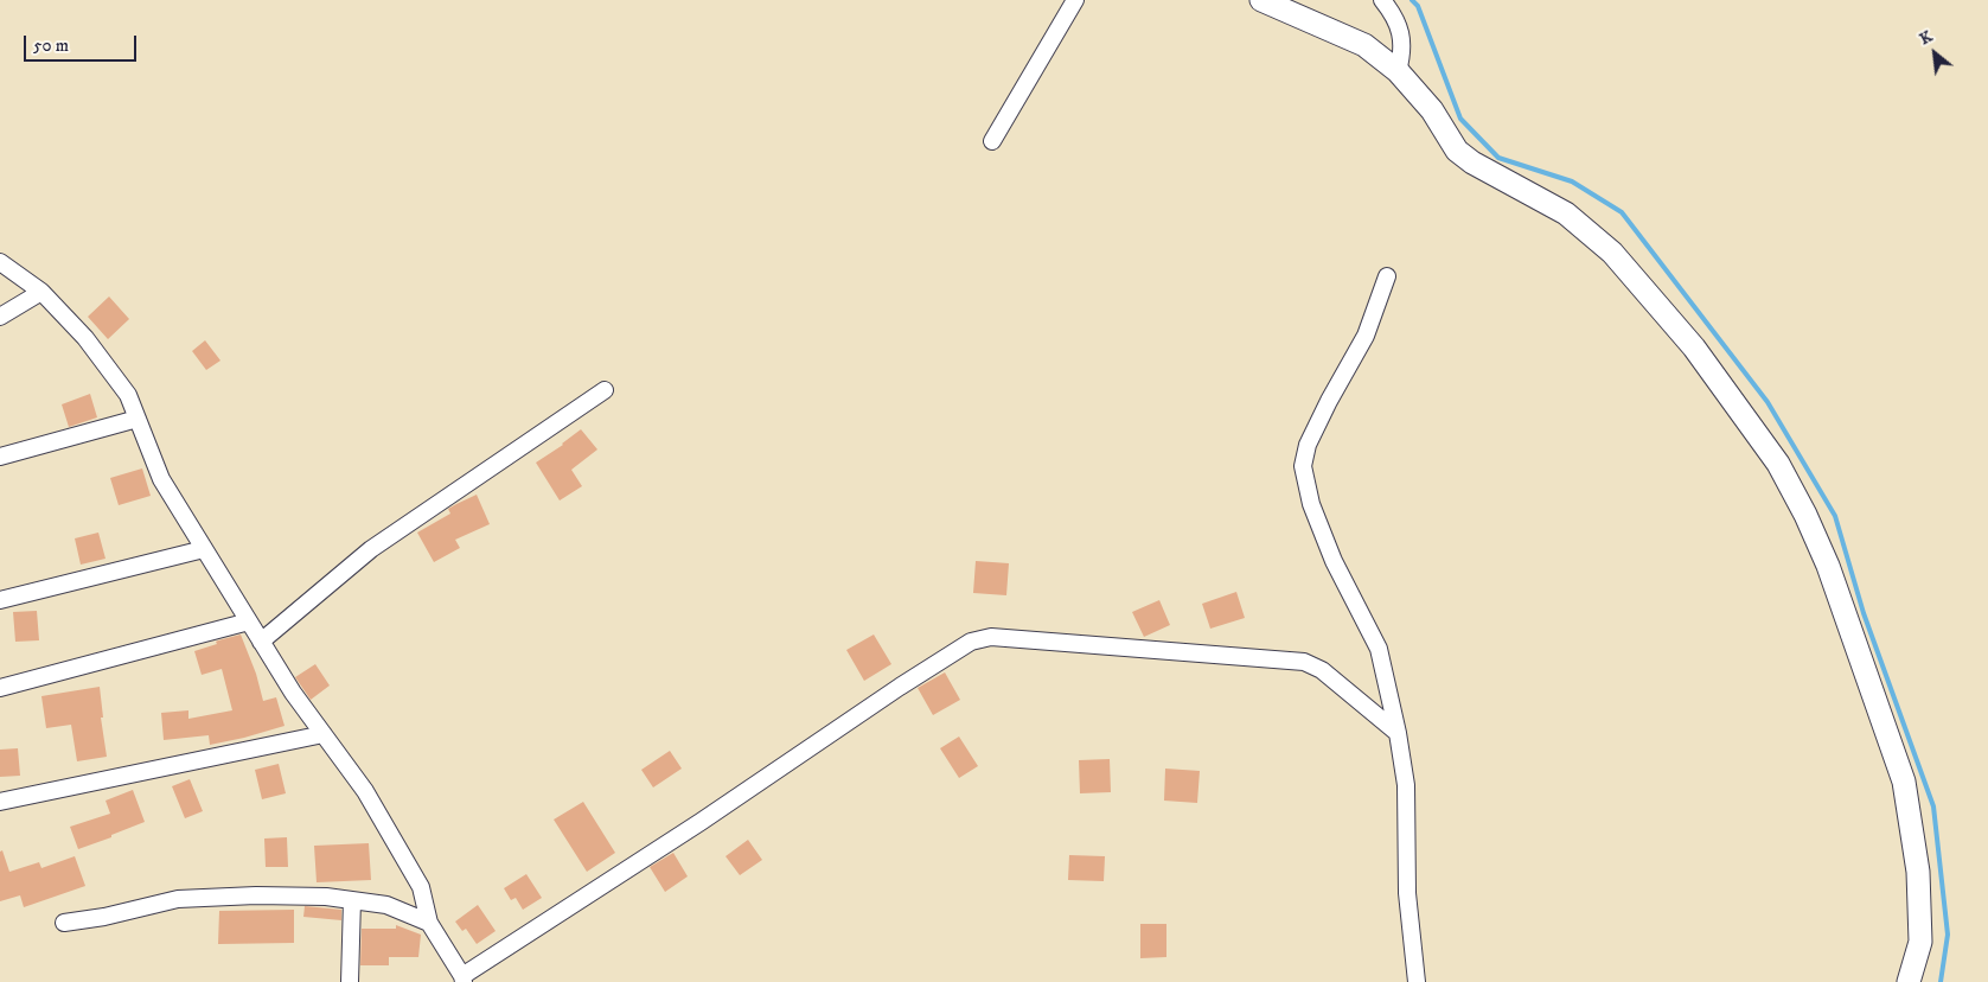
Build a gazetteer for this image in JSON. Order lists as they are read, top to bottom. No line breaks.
{"scale_bar":"50 m","north":"top left"}
